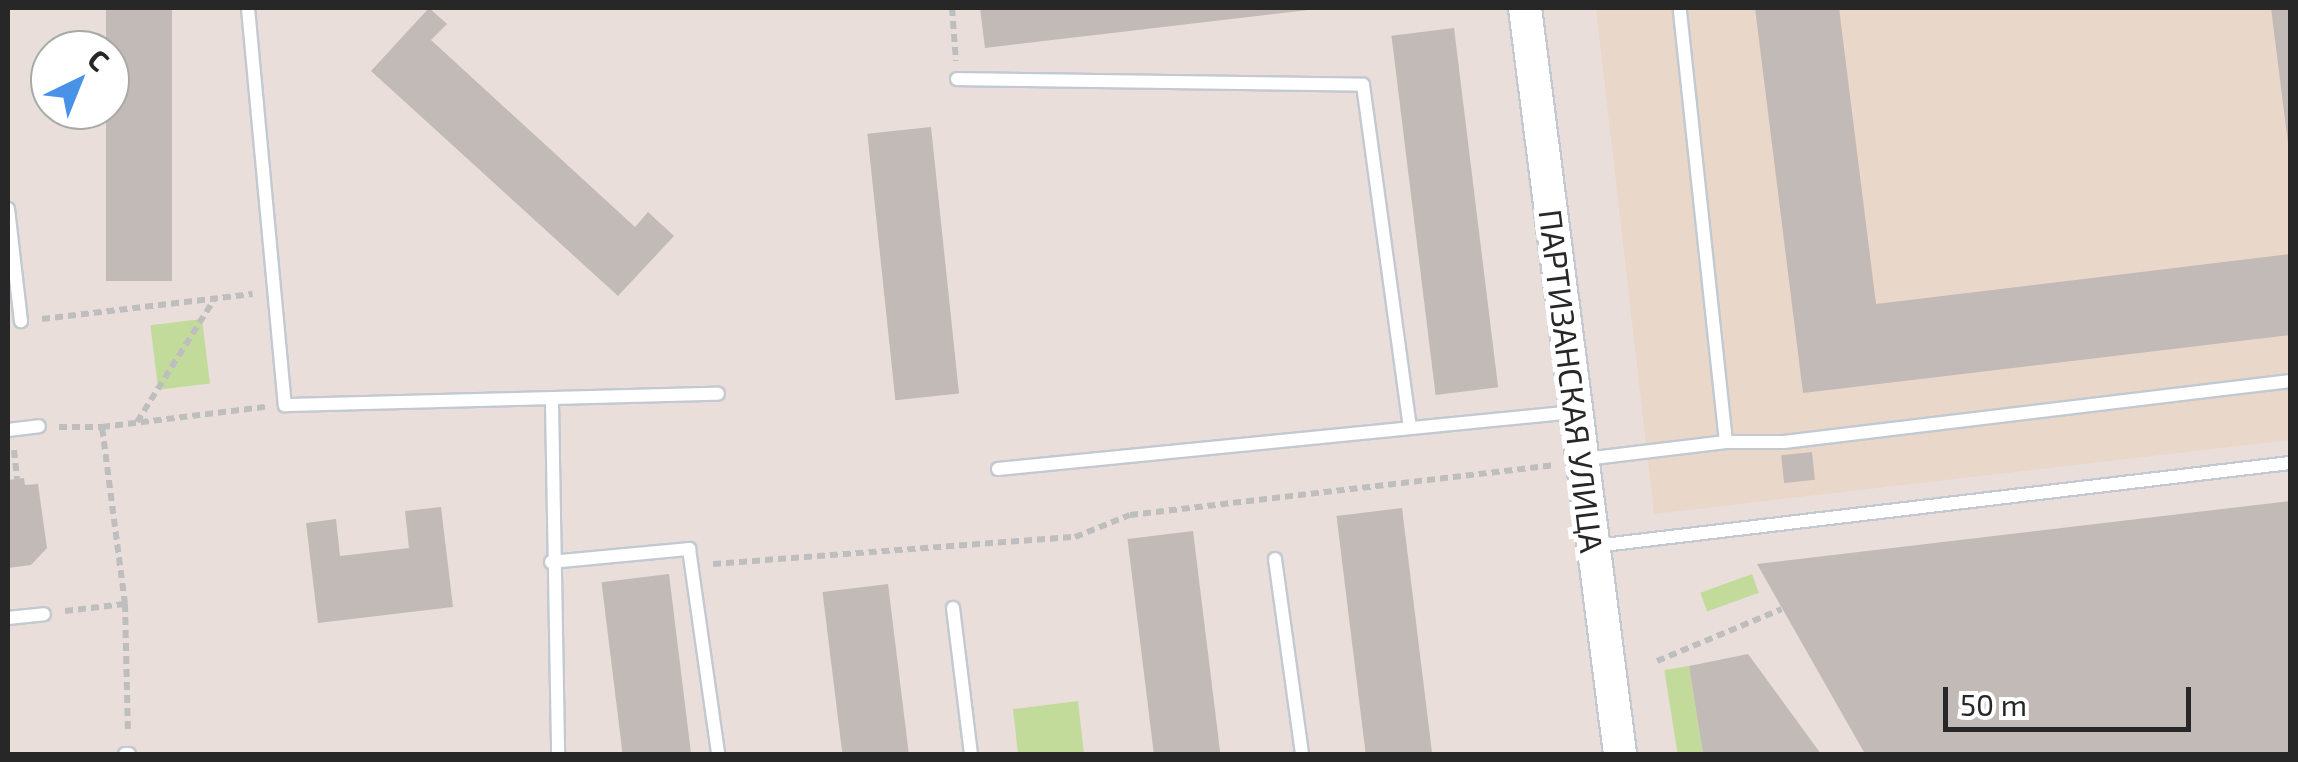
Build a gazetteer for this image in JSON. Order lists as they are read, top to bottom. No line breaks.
{"streets":{"street":["ПАРТИЗАНСКАЯ УЛИЦА"]},"scale_bar":"50 m","north":"top right"}
